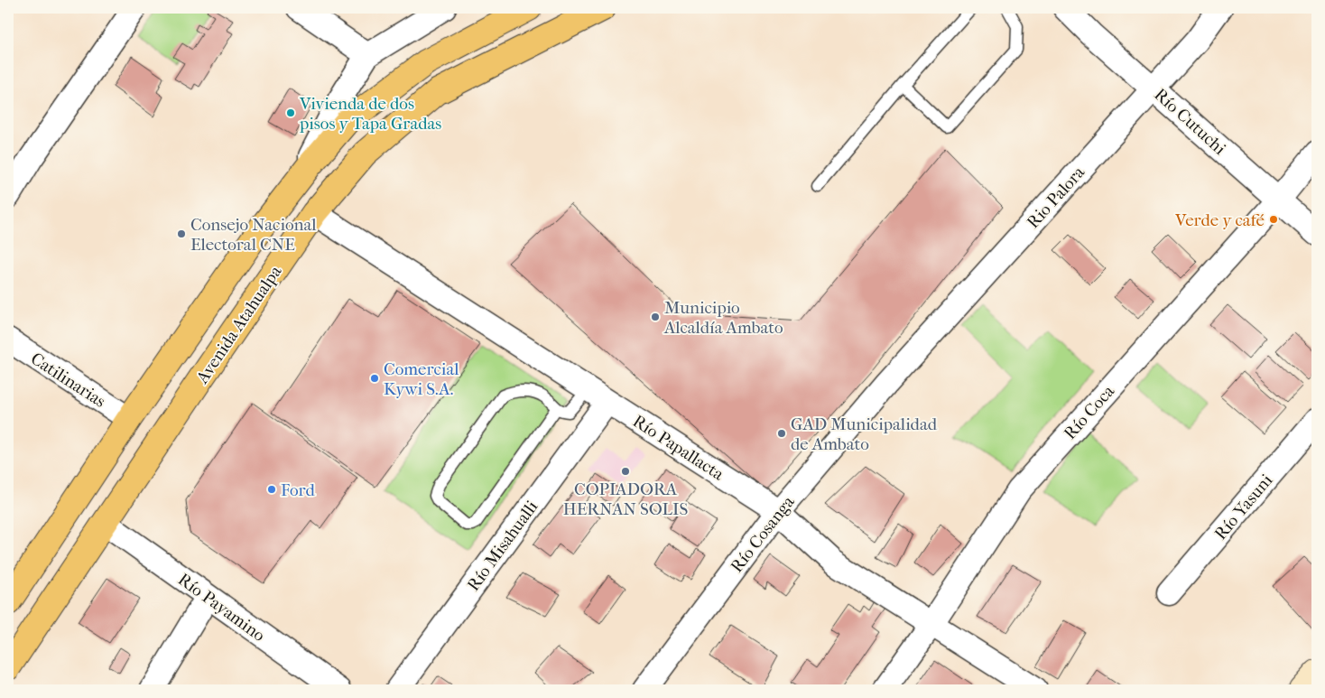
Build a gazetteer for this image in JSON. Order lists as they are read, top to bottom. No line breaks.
{"streets":{"main road":["Avenida Atahualpa"],"street":["Río Cutuchi","Rio Palora","Catilinarias","Río Coca","Río Papallacta","Río Yasuni","Río Cosanga","Río Misahualli","Río Payamino"]},"crossings":[["Río Cutuchi","Rio Palora"],["Río Cutuchi","Río Coca"],["Rio Palora","Río Cosanga"],["Avenida Atahualpa","Río Papallacta"],["Avenida Atahualpa","Río Payamino"],["Río Coca","Río Papallacta"],["Río Papallacta","Río Cosanga"],["Río Papallacta","Río Misahualli"]],"places":["Vivienda de dos pisos y Tapa Gradas","Verde y café","Consejo Nacional Electoral CNE","Municipio Alcaldía Ambato","Comercial Kywi S.A.","GAD Municipalidad de Ambato","COPIADORA HERNAN SOLIS","Ford"]}
